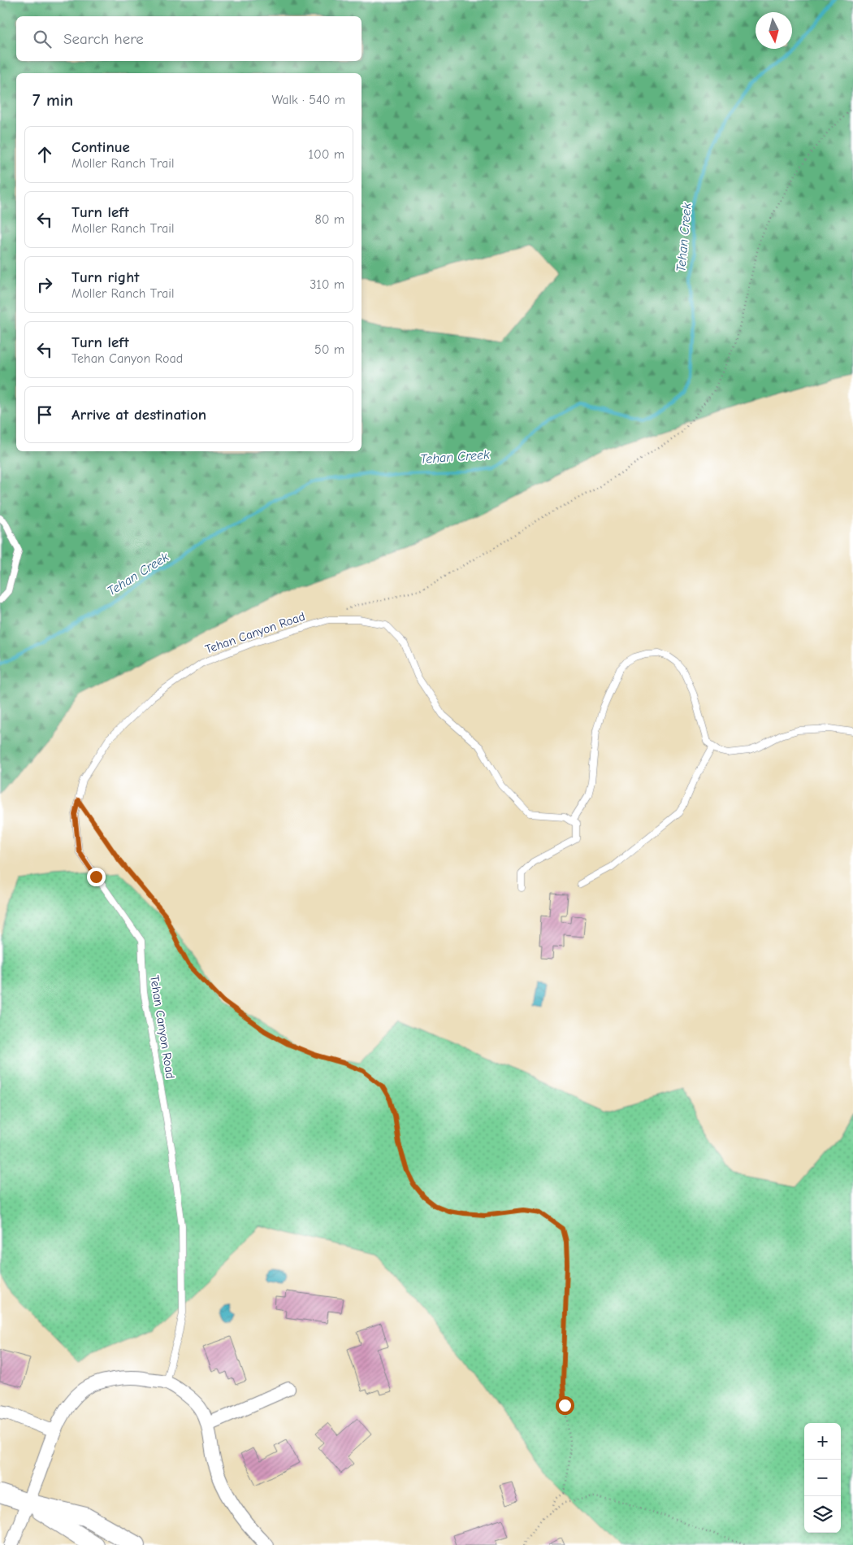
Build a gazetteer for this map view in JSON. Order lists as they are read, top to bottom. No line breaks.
{"streets":{"lane":["Tehan Canyon Road"]},"water":["Tehan Creek"],"north":"bottom","page":{"search":"Search here","heading":["7 min","Walk · 540 m"],"list":[["Continue","Moller Ranch Trail","100 m"],["Turn left","Moller Ranch Trail","80 m"],["Turn right","Moller Ranch Trail","310 m"],["Turn left","Tehan Canyon Road","50 m"],"Arrive at destination"],"map_buttons":["+","−"]}}
